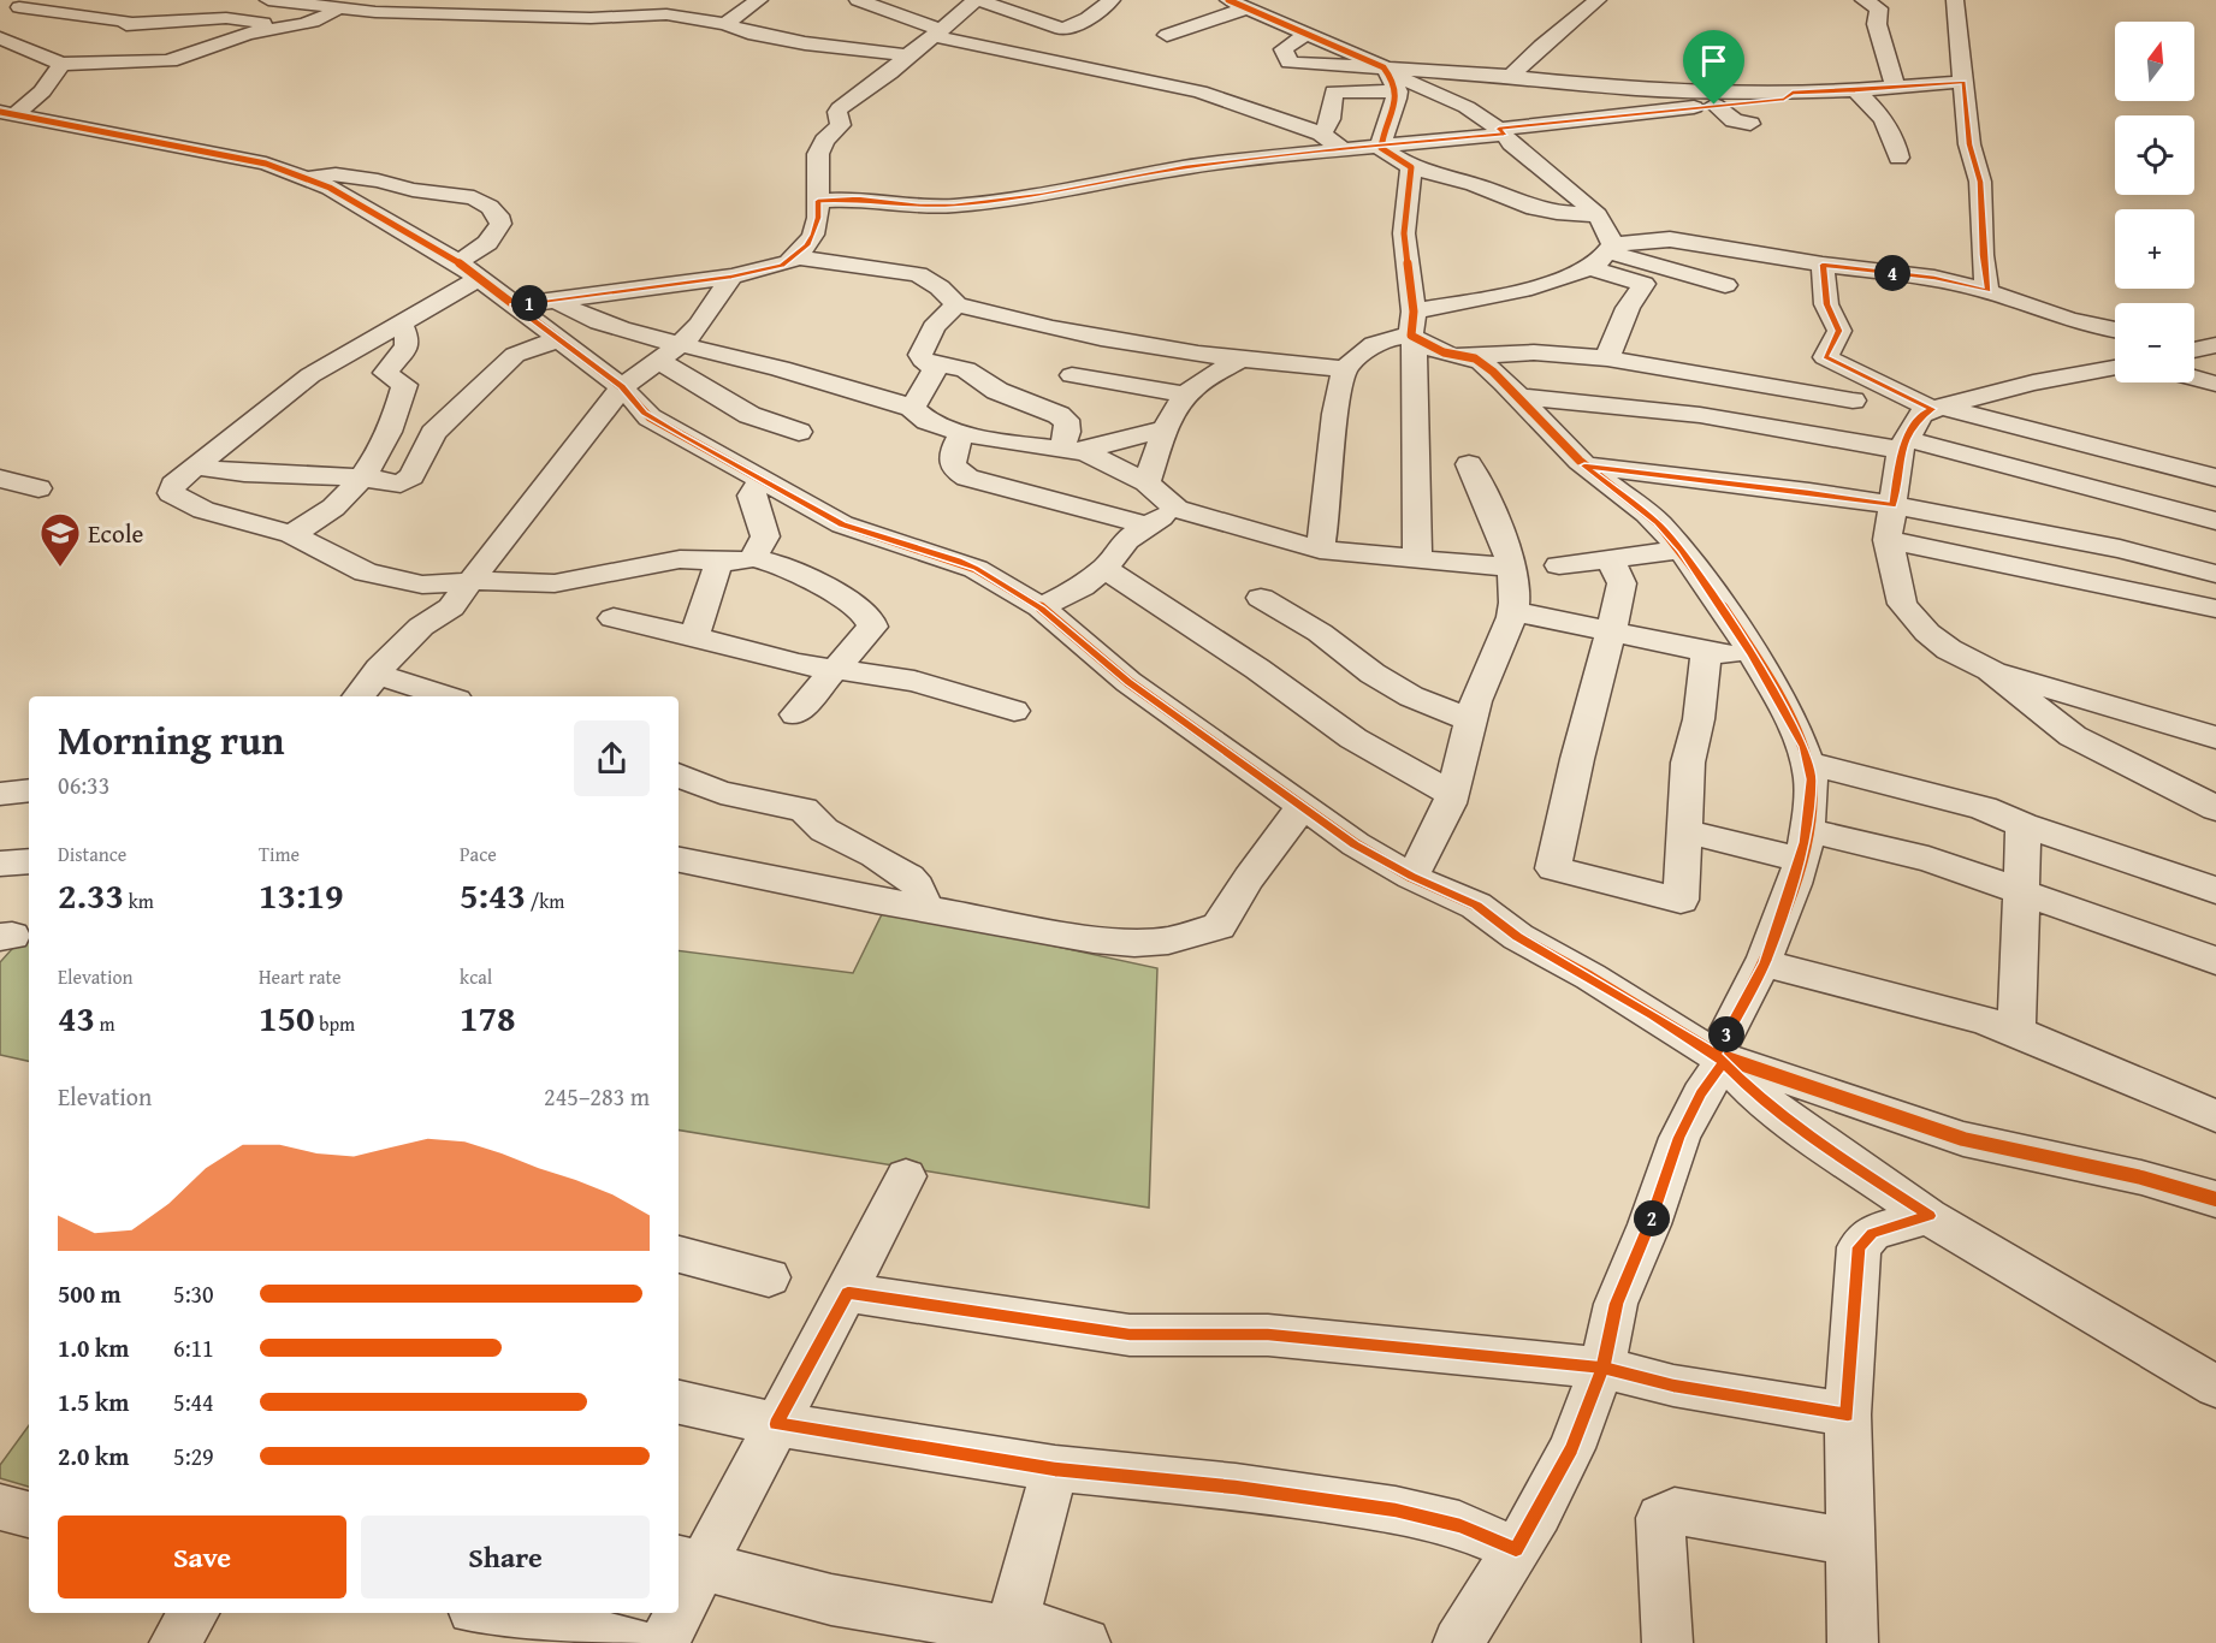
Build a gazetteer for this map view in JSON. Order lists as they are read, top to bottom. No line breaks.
{"places":{"school or university":["Ecole"]},"north":"top","page":{"map_buttons":["+","−"],"pins":["4","1","3","2"],"heading":["Morning run","06:33"],"stats":[["Distance","2.33 km"],["Time","13:19"],["Pace","5:43 /km"],["Elevation","43 m"],["Heart rate","150 bpm"],["kcal","178"]],"chart":["Elevation","245–283 m"],"list":[{"name":"500 m","note":"5:30"},{"name":"1.0 km","note":"6:11"},{"name":"1.5 km","note":"5:44"},{"name":"2.0 km","note":"5:29"}],"buttons":["Save","Share"]}}
